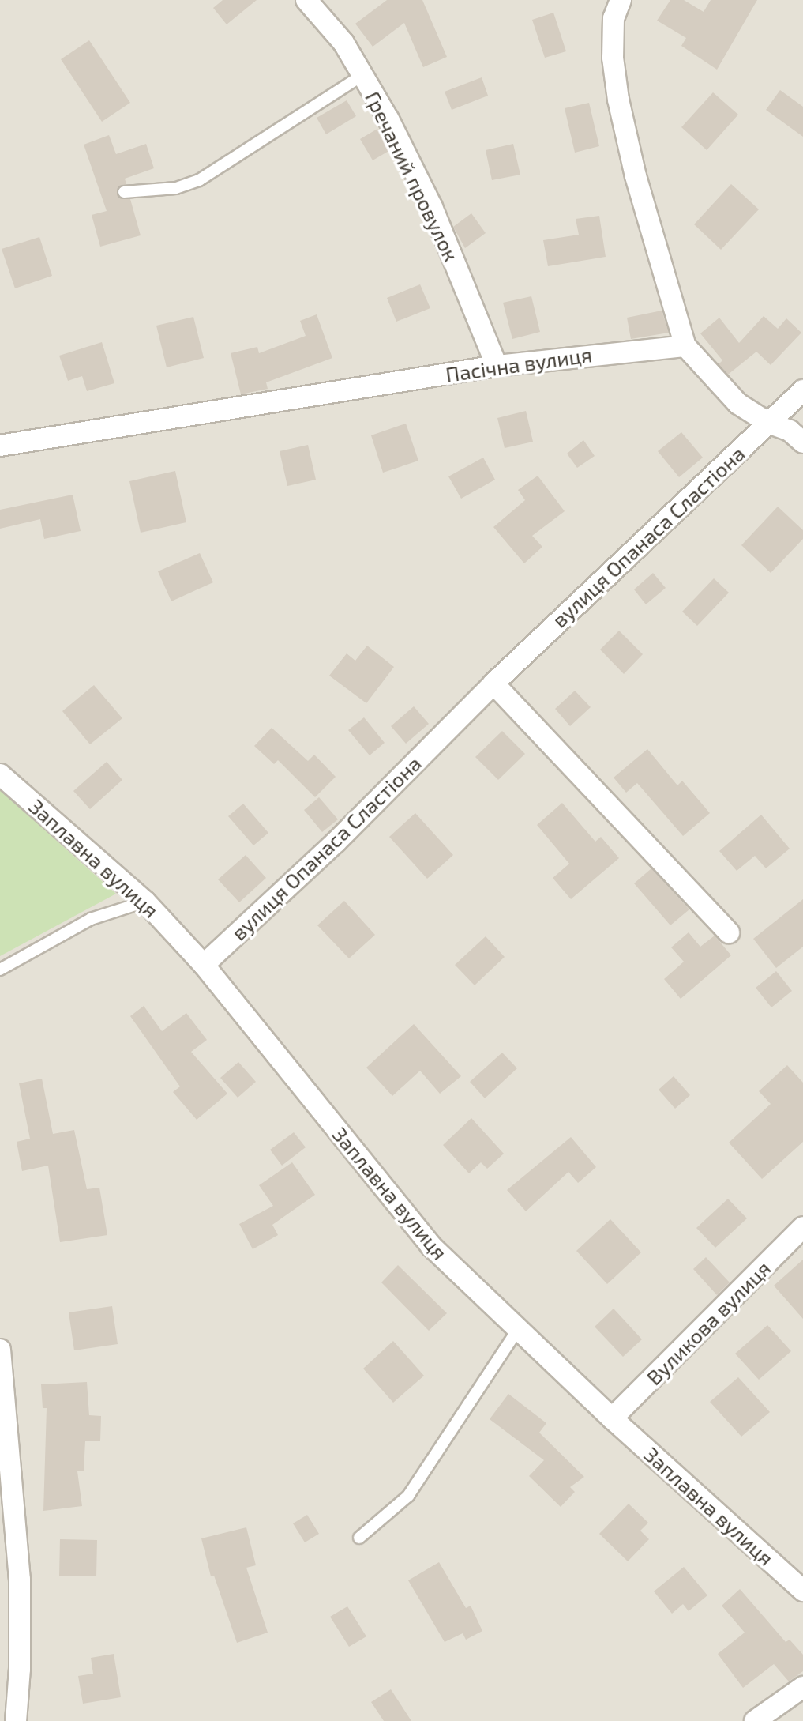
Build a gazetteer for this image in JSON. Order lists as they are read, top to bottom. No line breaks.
{"streets":{"street":["Гречаний провулок","Пасічна вулиця","вулиця Опанаса Сластіона","Заплавна вулиця","Вуликова вулиця"]},"crossings":[["Гречаний провулок","Пасічна вулиця"],["вулиця Опанаса Сластіона","Заплавна вулиця"],["Заплавна вулиця","Вуликова вулиця"]]}
